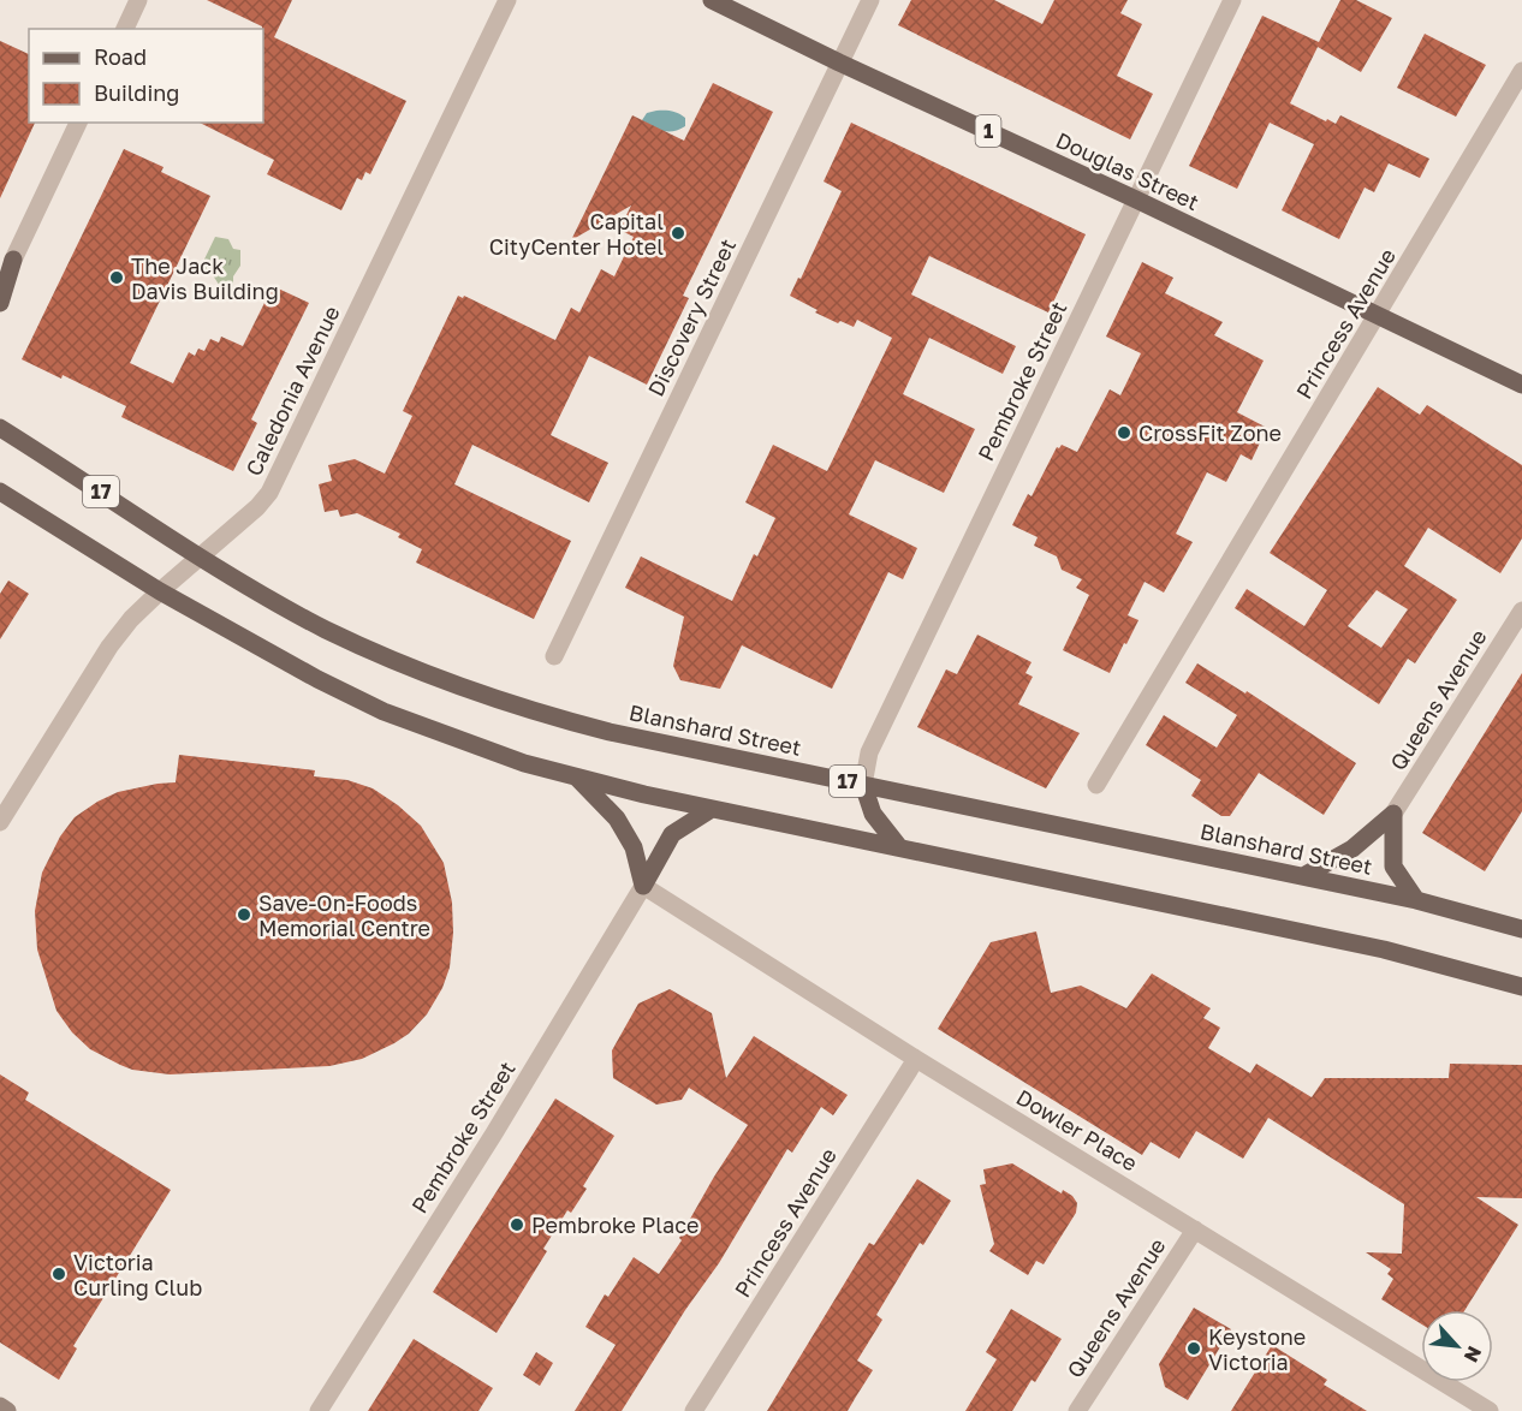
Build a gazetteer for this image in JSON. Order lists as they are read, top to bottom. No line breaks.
{"streets":{"main road":["1","Douglas Street","17","Blanshard Street"],"street":["Discovery Street","Princess Avenue","Pembroke Street","Caledonia Avenue","Queens Avenue","Dowler Place"]},"crossings":[["Douglas Street","Discovery Street"],["Douglas Street","Princess Avenue"],["Douglas Street","Pembroke Street"],["Princess Avenue","Dowler Place"],["Pembroke Street","Blanshard Street"],["Pembroke Street","Dowler Place"],["Caledonia Avenue","17"],["Caledonia Avenue","Blanshard Street"],["Queens Avenue","Dowler Place"]],"places":["Capital CityCenter Hotel","The Jack Davis Building","CrossFit Zone","Save-On-Foods Memorial Centre","Pembroke Place","Victoria Curling Club","Keystone Victoria"],"legend":["Road","Building"],"north":"bottom right"}
